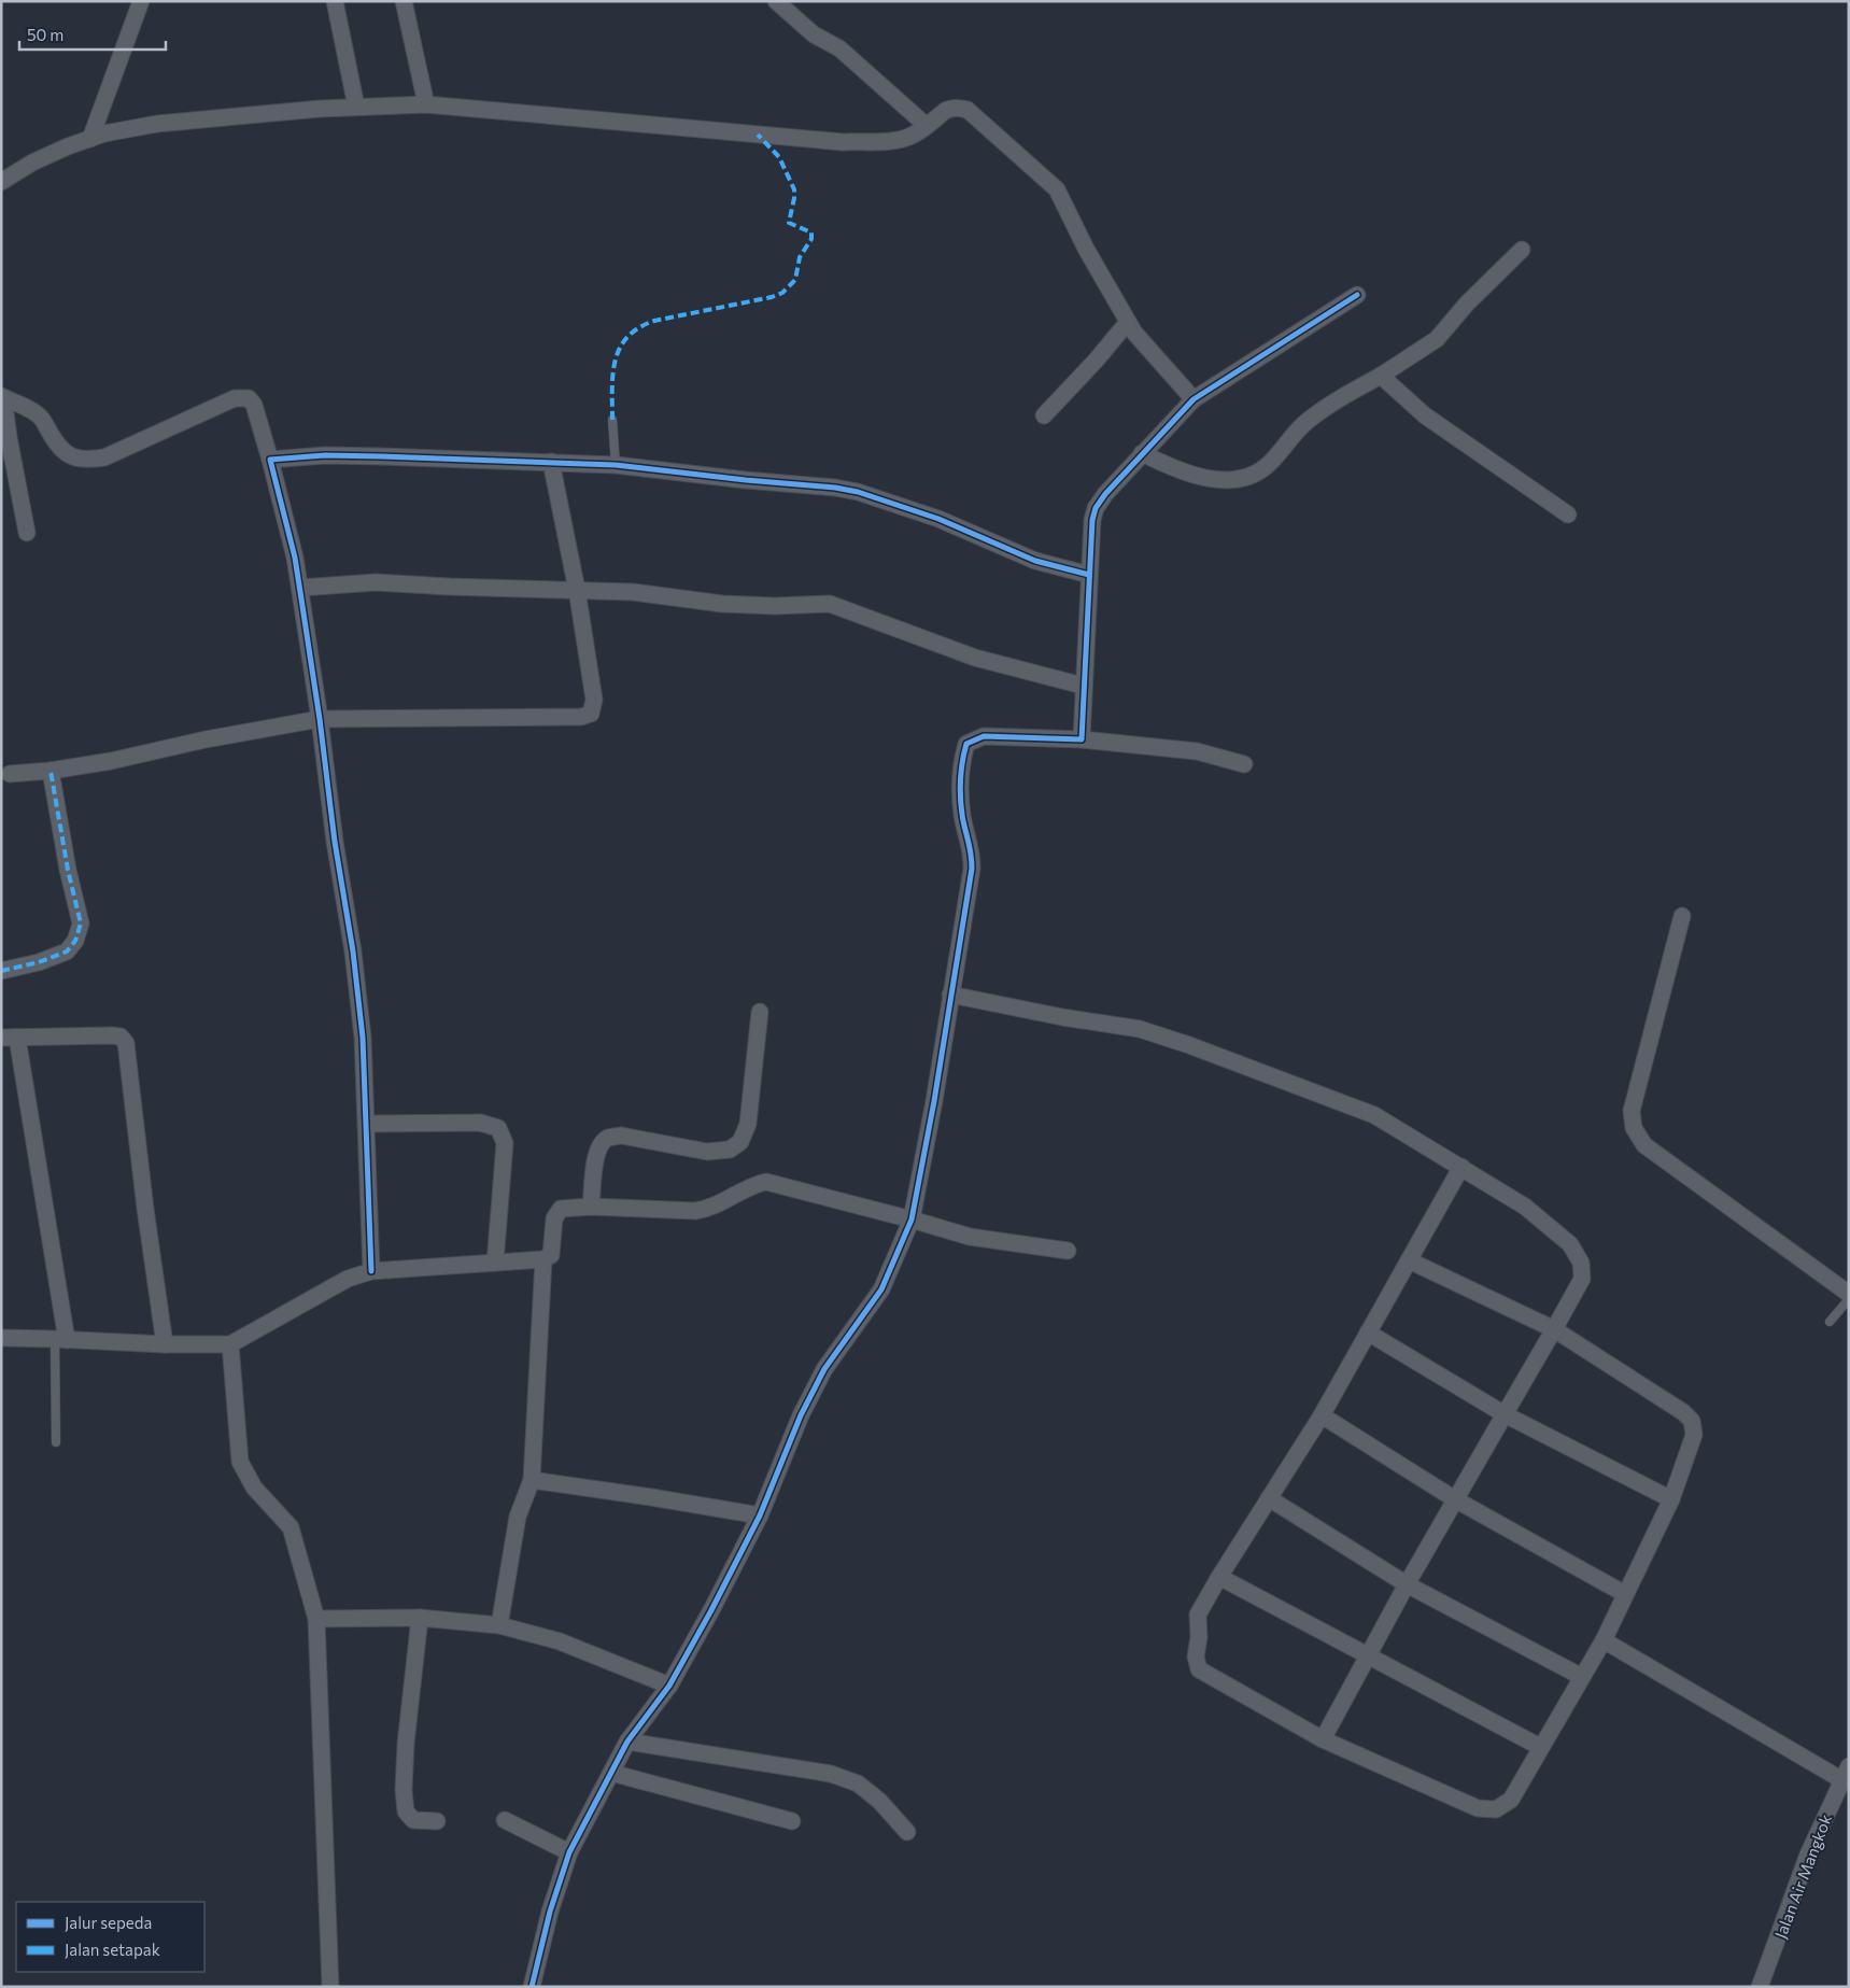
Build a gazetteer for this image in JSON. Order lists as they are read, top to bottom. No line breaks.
{"streets":{"street":["Jalan Air Mangkok"]},"legend":["Jalur sepeda","Jalan setapak"],"scale_bar":"50 m"}
